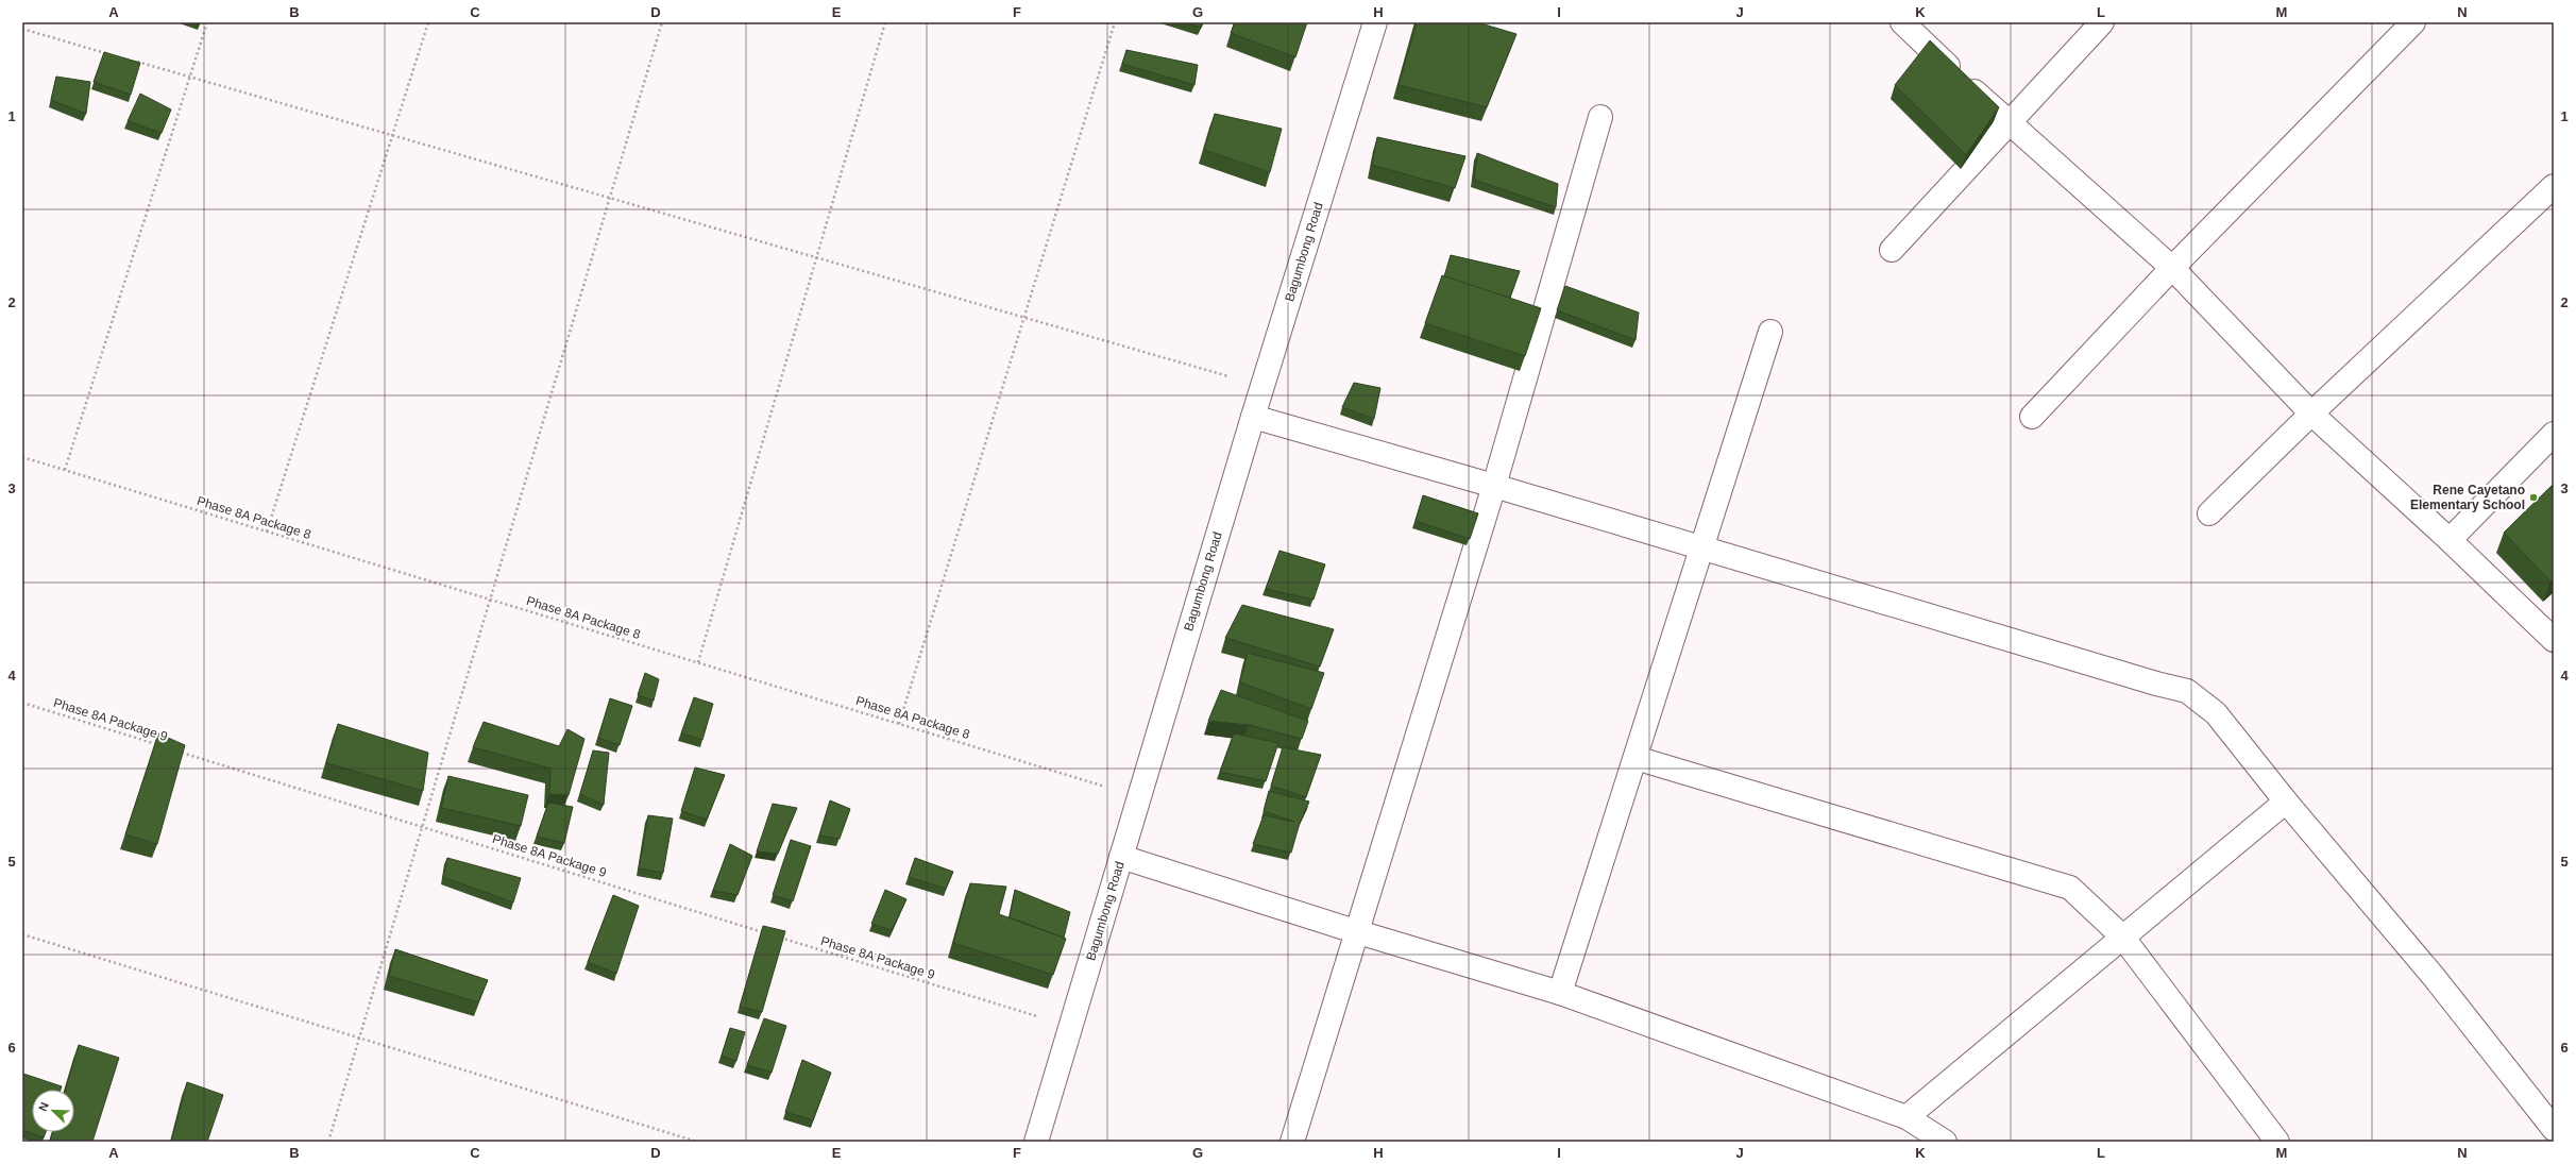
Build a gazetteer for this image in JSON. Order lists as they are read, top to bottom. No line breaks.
{"streets":{"street":["Bagumbong Road"],"path":["Phase 8A Package 8","Phase 8A Package 9"]},"crossings":[["Bagumbong Road","Phase 8A Package 8"],["Bagumbong Road","Phase 8A Package 9"]],"places":["Rene Cayetano Elementary School"],"north":"top left","grid":{"columns":["A","B","C","D","E","F","G","H","I","J","K","L","M","N"],"rows":["1","2","3","4","5","6"]}}
